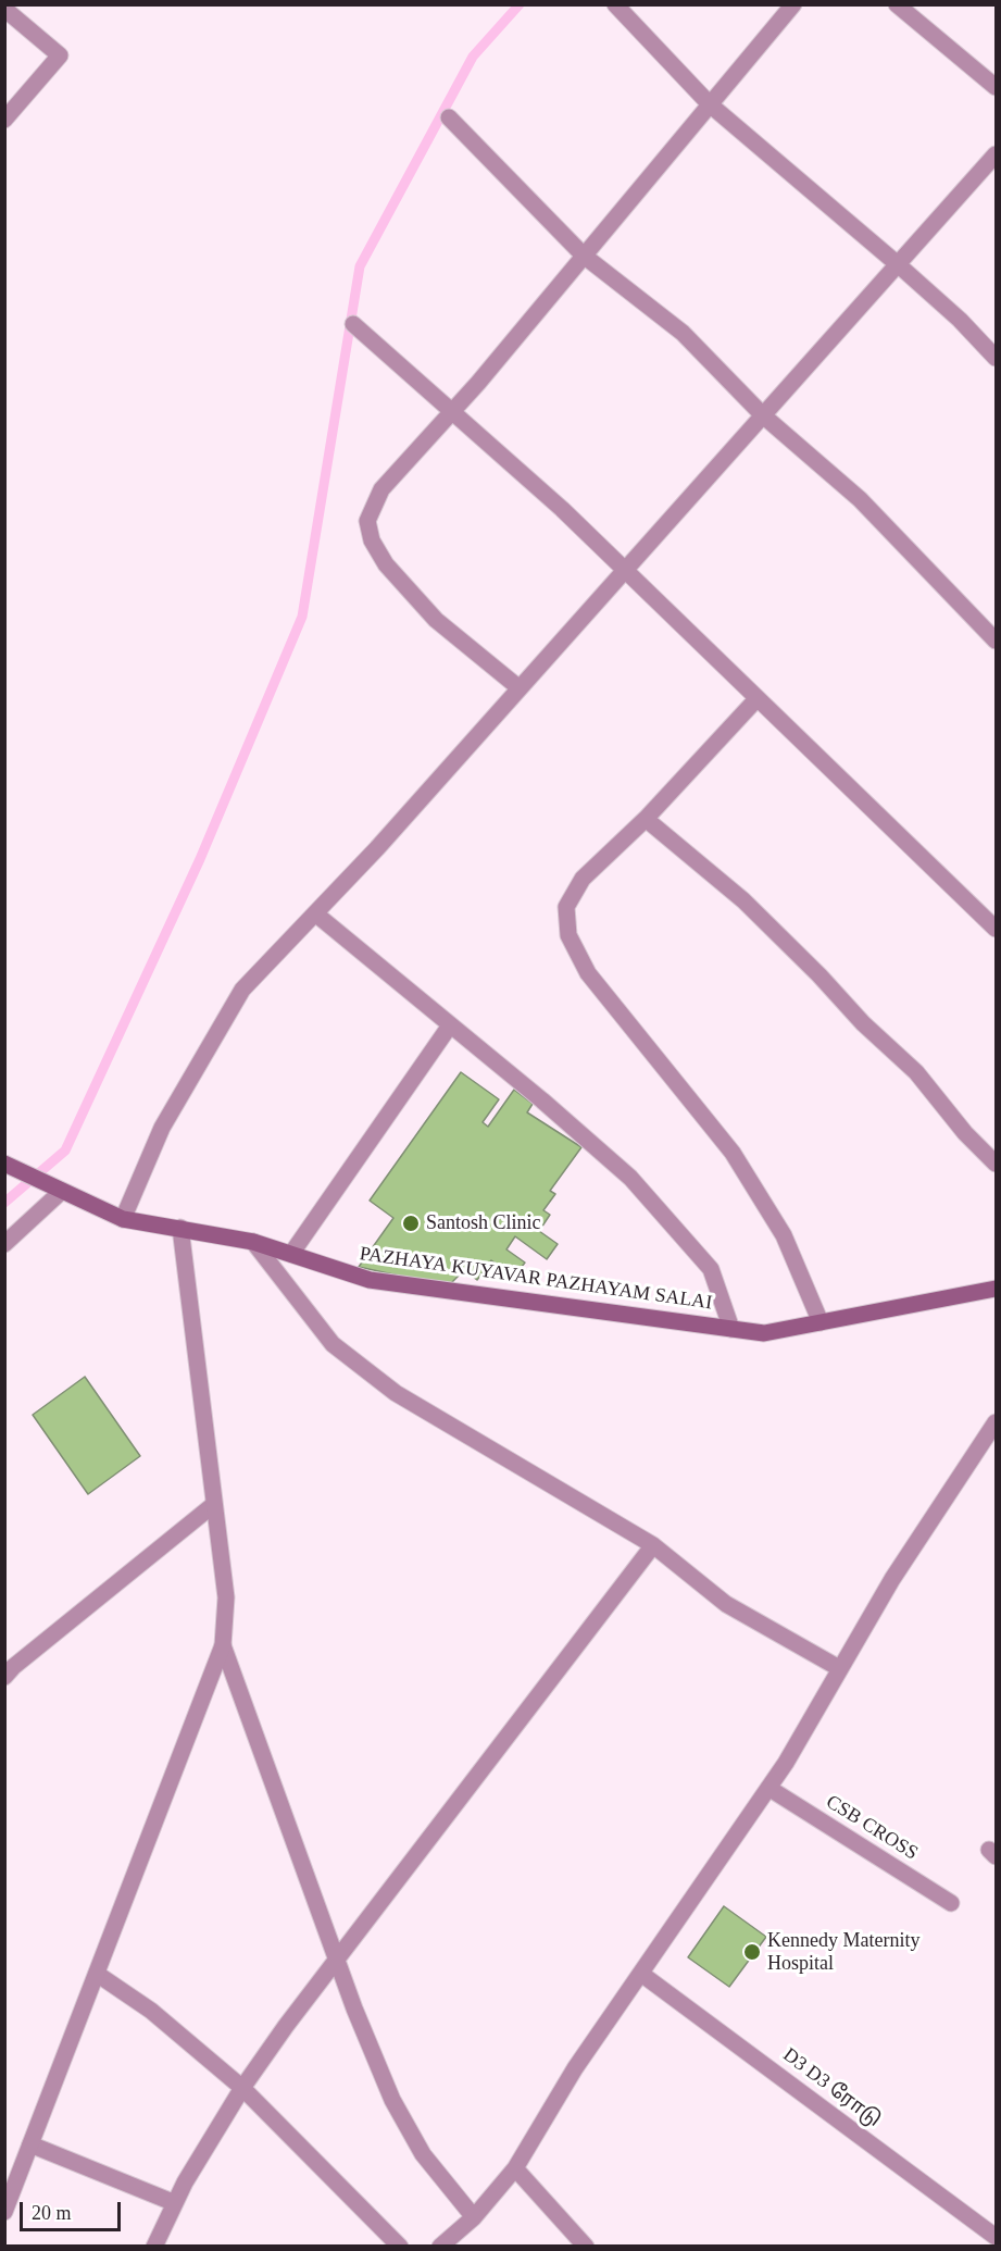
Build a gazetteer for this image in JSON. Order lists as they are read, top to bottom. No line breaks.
{"streets":{"main road":["PAZHAYA KUYAVAR PAZHAYAM SALAI"],"street":["CSB CROSS","D3 D3 ரோடு"]},"places":["Santosh Clinic","Kennedy Maternity Hospital"],"scale_bar":"20 m"}
